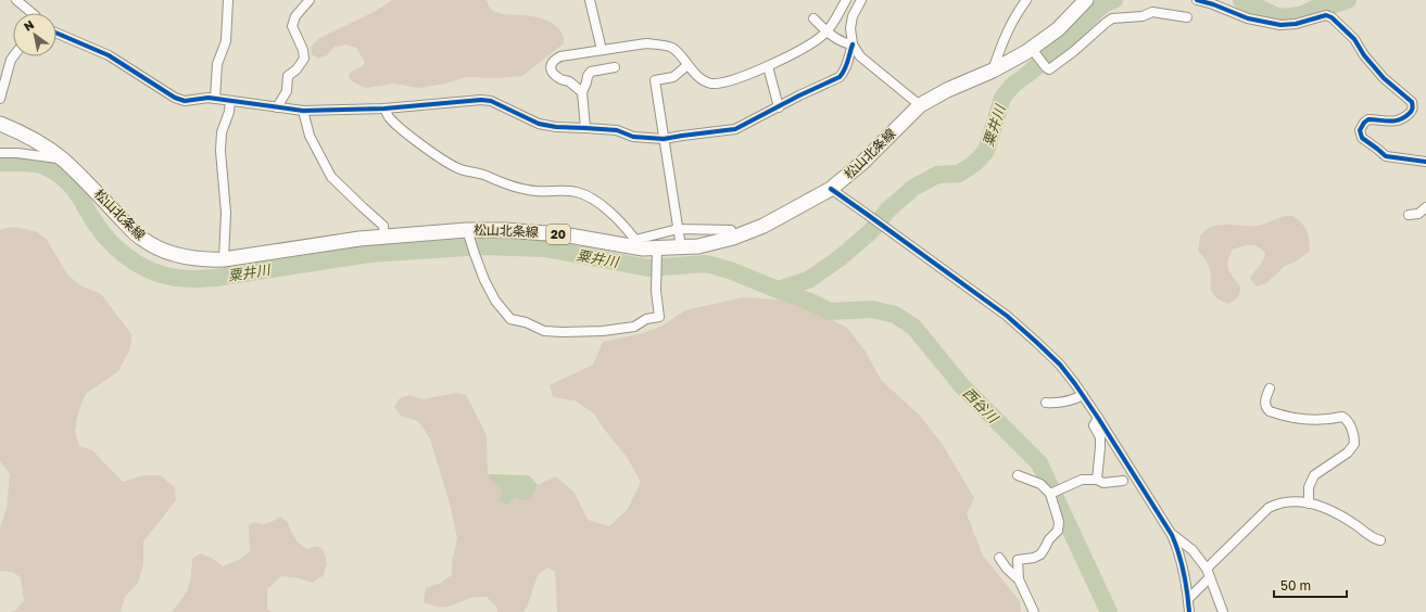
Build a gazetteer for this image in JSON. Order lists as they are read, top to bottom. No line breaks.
{"streets":{"main road":["松山北条線","20"]},"water":["粟井川","西谷川"],"scale_bar":"50 m","north":"top left"}
